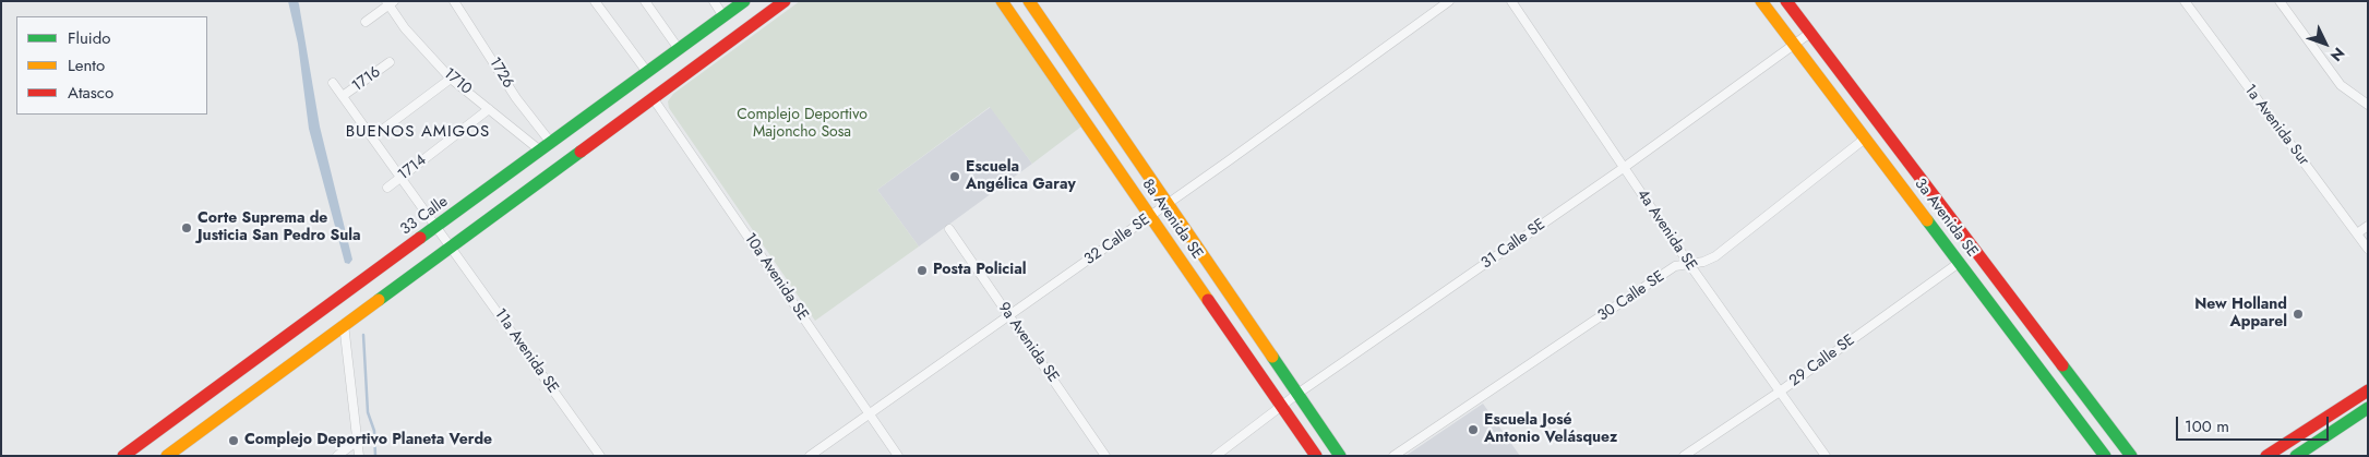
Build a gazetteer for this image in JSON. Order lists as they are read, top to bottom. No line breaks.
{"streets":{"main road":["33 Calle","3a Avenida SE","8a Avenida SE"],"street":["1726","1716","1710","1a Avenida Sur","1714","4a Avenida SE","32 Calle SE","31 Calle SE","10a Avenida SE","30 Calle SE","9a Avenida SE","11a Avenida SE","29 Calle SE"]},"crossings":[["1726","33 Calle"],["1716","11a Avenida SE"],["1710","1714"],["1710","33 Calle"],["1714","11a Avenida SE"],["33 Calle","11a Avenida SE"],["3a Avenida SE","31 Calle SE"],["3a Avenida SE","30 Calle SE"],["3a Avenida SE","29 Calle SE"],["8a Avenida SE","32 Calle SE"],["8a Avenida SE","31 Calle SE"],["4a Avenida SE","31 Calle SE"],["4a Avenida SE","30 Calle SE"],["4a Avenida SE","29 Calle SE"],["32 Calle SE","10a Avenida SE"],["32 Calle SE","9a Avenida SE"]],"districts":["BUENOS AMIGOS"],"parks":["Complejo Deportivo Majoncho Sosa"],"places":["Escuela Angélica Garay","Corte Suprema de Justicia San Pedro Sula","Posta Policial","New Holland Apparel","Escuela José Antonio Velásquez","Complejo Deportivo Planeta Verde"],"legend":["Fluido","Lento","Atasco"],"scale_bar":"100 m","north":"bottom right"}
